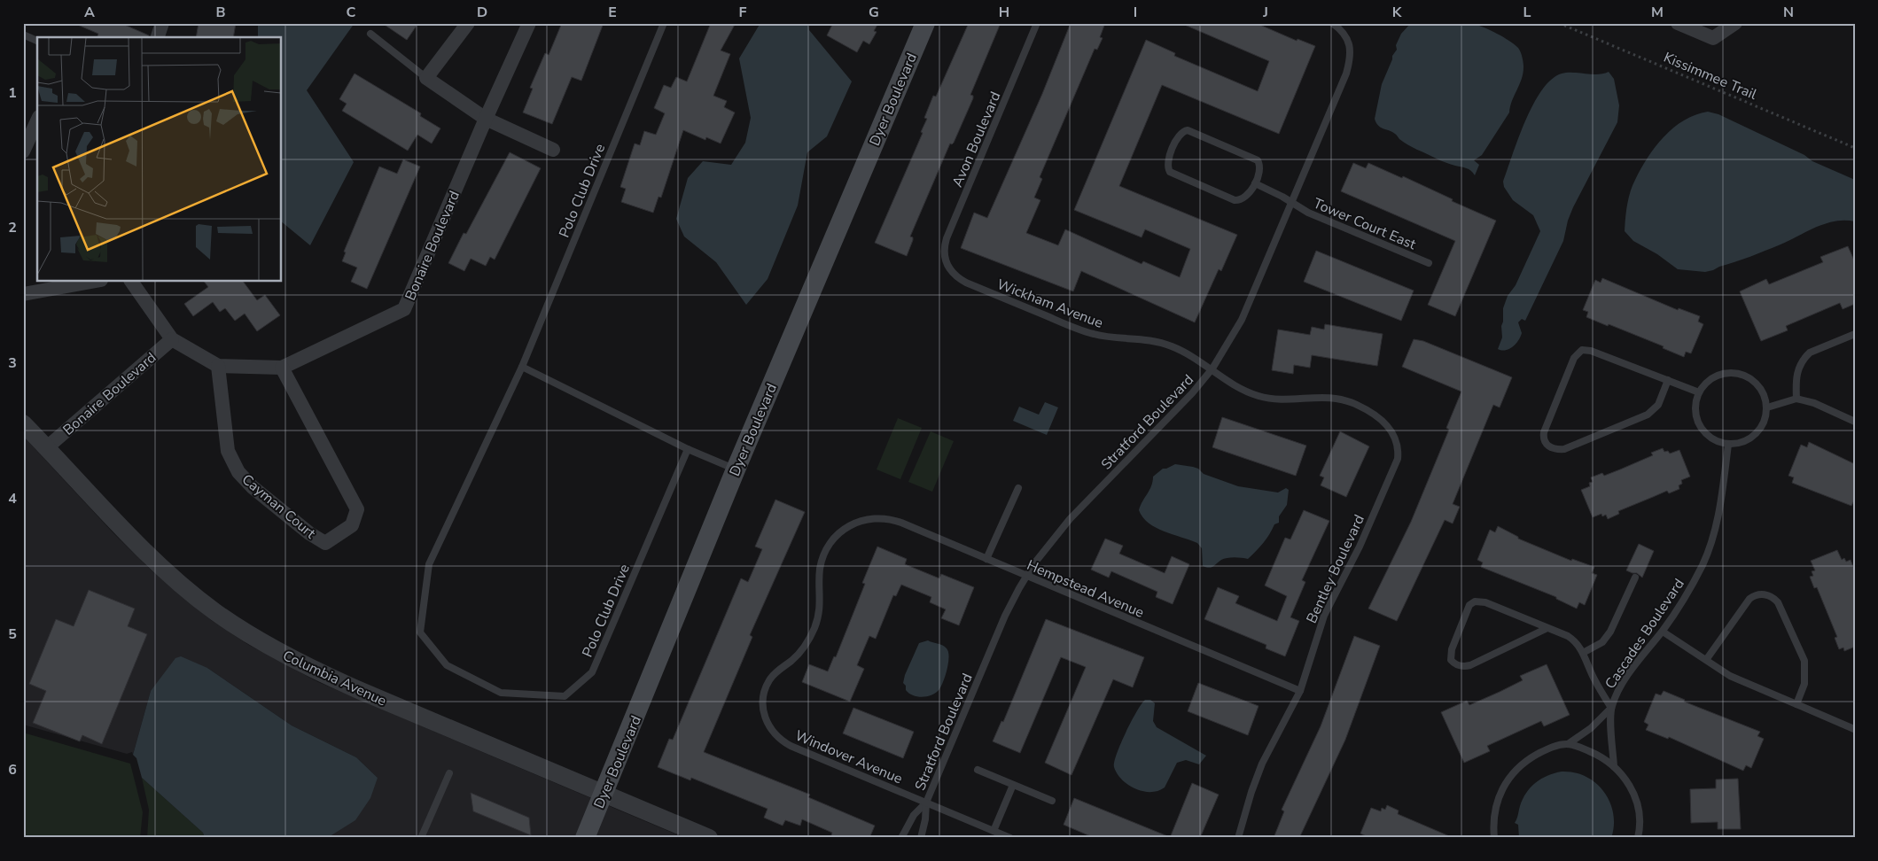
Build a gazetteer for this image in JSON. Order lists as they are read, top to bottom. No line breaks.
{"streets":{"main road":["Dyer Boulevard"],"street":["Bonaire Boulevard","Cayman Court","Columbia Avenue"],"lane":["Avon Boulevard","Polo Club Drive","Tower Court East","Wickham Avenue","Stratford Boulevard","Bentley Boulevard","Hempstead Avenue","Cascades Boulevard","Windover Avenue"],"path":["Kissimmee Trail"]},"crossings":[["Dyer Boulevard","Columbia Avenue"],["Avon Boulevard","Wickham Avenue"],["Tower Court East","Stratford Boulevard"],["Bonaire Boulevard","Cayman Court"],["Bonaire Boulevard","Columbia Avenue"],["Wickham Avenue","Stratford Boulevard"],["Wickham Avenue","Bentley Boulevard"],["Stratford Boulevard","Hempstead Avenue"],["Stratford Boulevard","Windover Avenue"],["Bentley Boulevard","Hempstead Avenue"],["Hempstead Avenue","Windover Avenue"]],"grid":{"columns":["A","B","C","D","E","F","G","H","I","J","K","L","M","N"],"rows":["1","2","3","4","5","6"]}}
